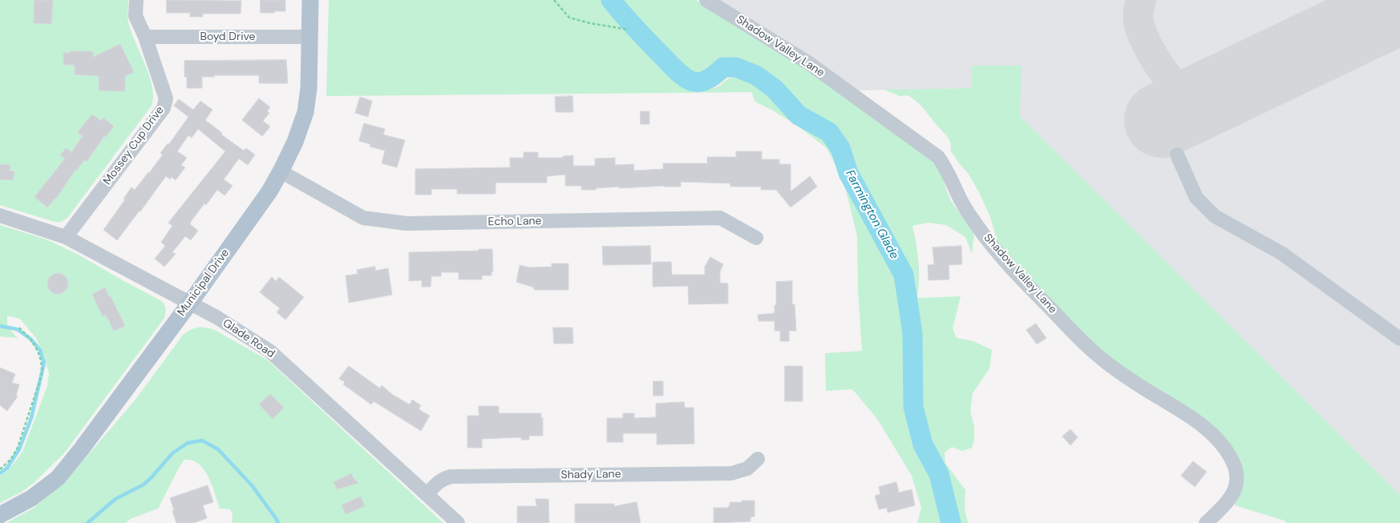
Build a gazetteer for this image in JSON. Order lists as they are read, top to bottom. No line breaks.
{"streets":{"main road":["Municipal Drive"],"street":["Boyd Drive","Shadow Valley Lane","Mossey Cup Drive","Echo Lane","Glade Road","Shady Lane"]},"crossings":[["Boyd Drive","Mossey Cup Drive"],["Boyd Drive","Municipal Drive"],["Mossey Cup Drive","Glade Road"],["Echo Lane","Municipal Drive"],["Municipal Drive","Glade Road"],["Glade Road","Shady Lane"]],"water":["Farmington Glade"]}
